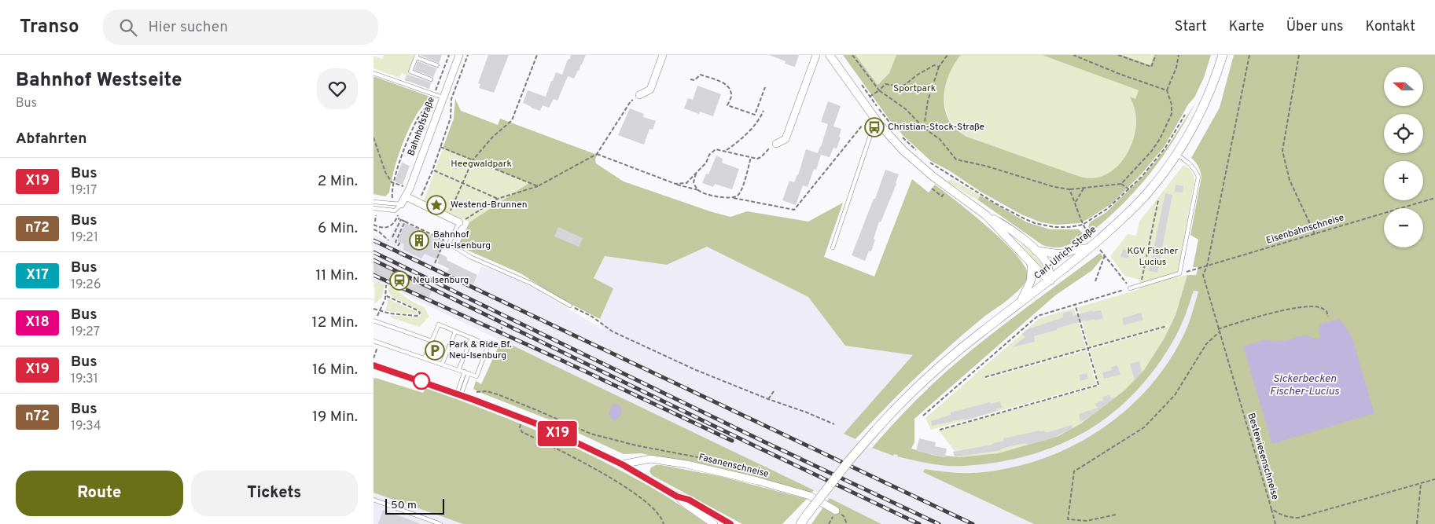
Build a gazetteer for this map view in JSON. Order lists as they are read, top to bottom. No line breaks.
{"streets":{"main road":["Carl-Ulrich-Straße"],"street":["Bahnhofstraße","Fasanenschneise"],"path":["Eisenbahnschneise","Bestewiesenschneise"]},"crossings":[["Eisenbahnschneise","Bestewiesenschneise"]],"water":["Sickerbecken Fischer-Lucius"],"parks":["Sportpark","Heegwaldpark","KGV Fischer Lucius"],"places":{"bus stop":["Christian-Stock-Straße"],"place":["Westend-Brunnen"],"building":["Bahnhof Neu-Isenburg"],"station":["Neu Isenburg"],"parking":["Park & Ride Bf. Neu-Isenburg"]},"lines":["bus line X19"],"scale_bar":"50 m","north":"left","page":{"header":"Transo","search":"Hier suchen","nav":["Start","Karte","Über uns","Kontakt"],"heading":[["Bahnhof Westseite","Bus"],"Abfahrten"],"on_map":"X19","map_buttons":["+","−"],"list":[{"mark":"X19","name":"Bus","note":"19:17","value":"2 Min."},{"mark":"n72","name":"Bus","note":"19:21","value":"6 Min."},{"mark":"X17","name":"Bus","note":"19:26","value":"11 Min."},{"mark":"X18","name":"Bus","note":"19:27","value":"12 Min."},{"mark":"X19","name":"Bus","note":"19:31","value":"16 Min."},{"mark":"n72","name":"Bus","note":"19:34","value":"19 Min."}],"buttons":["Route","Tickets"],"scale":"50 m"}}
